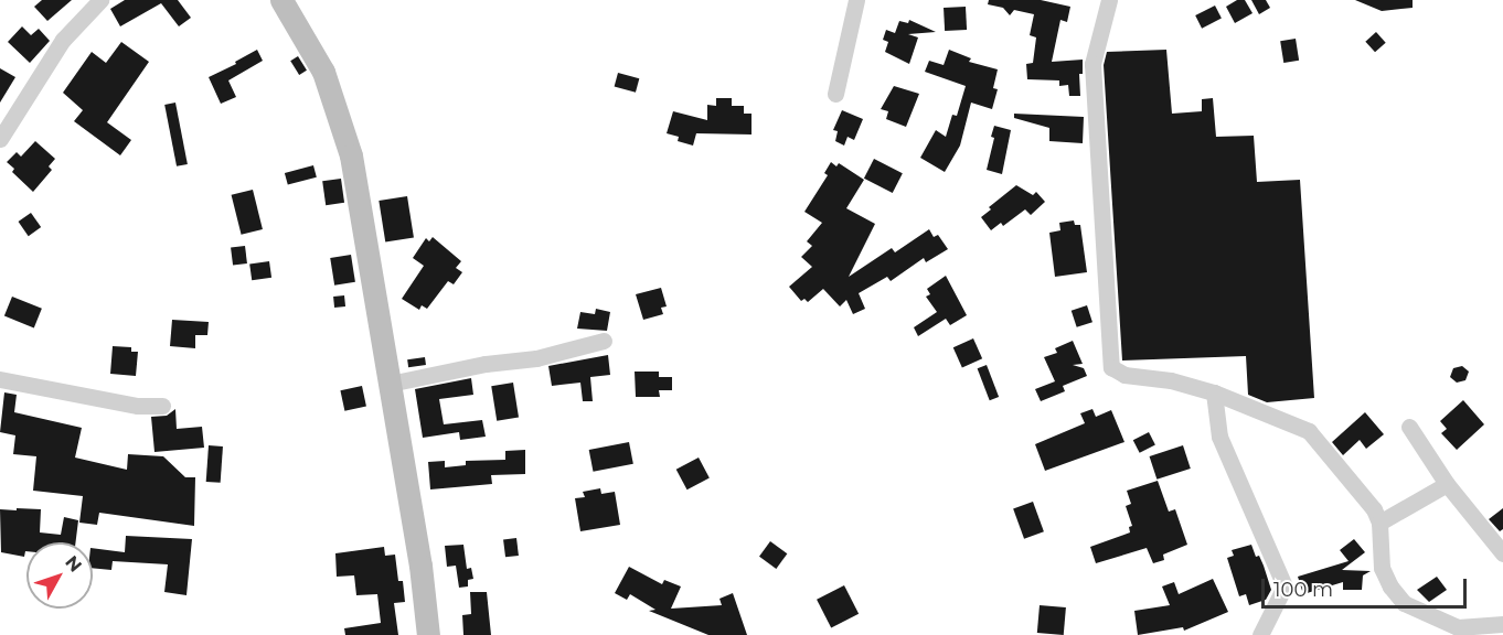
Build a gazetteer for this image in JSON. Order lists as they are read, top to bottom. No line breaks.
{"scale_bar":"100 m","north":"top right"}
